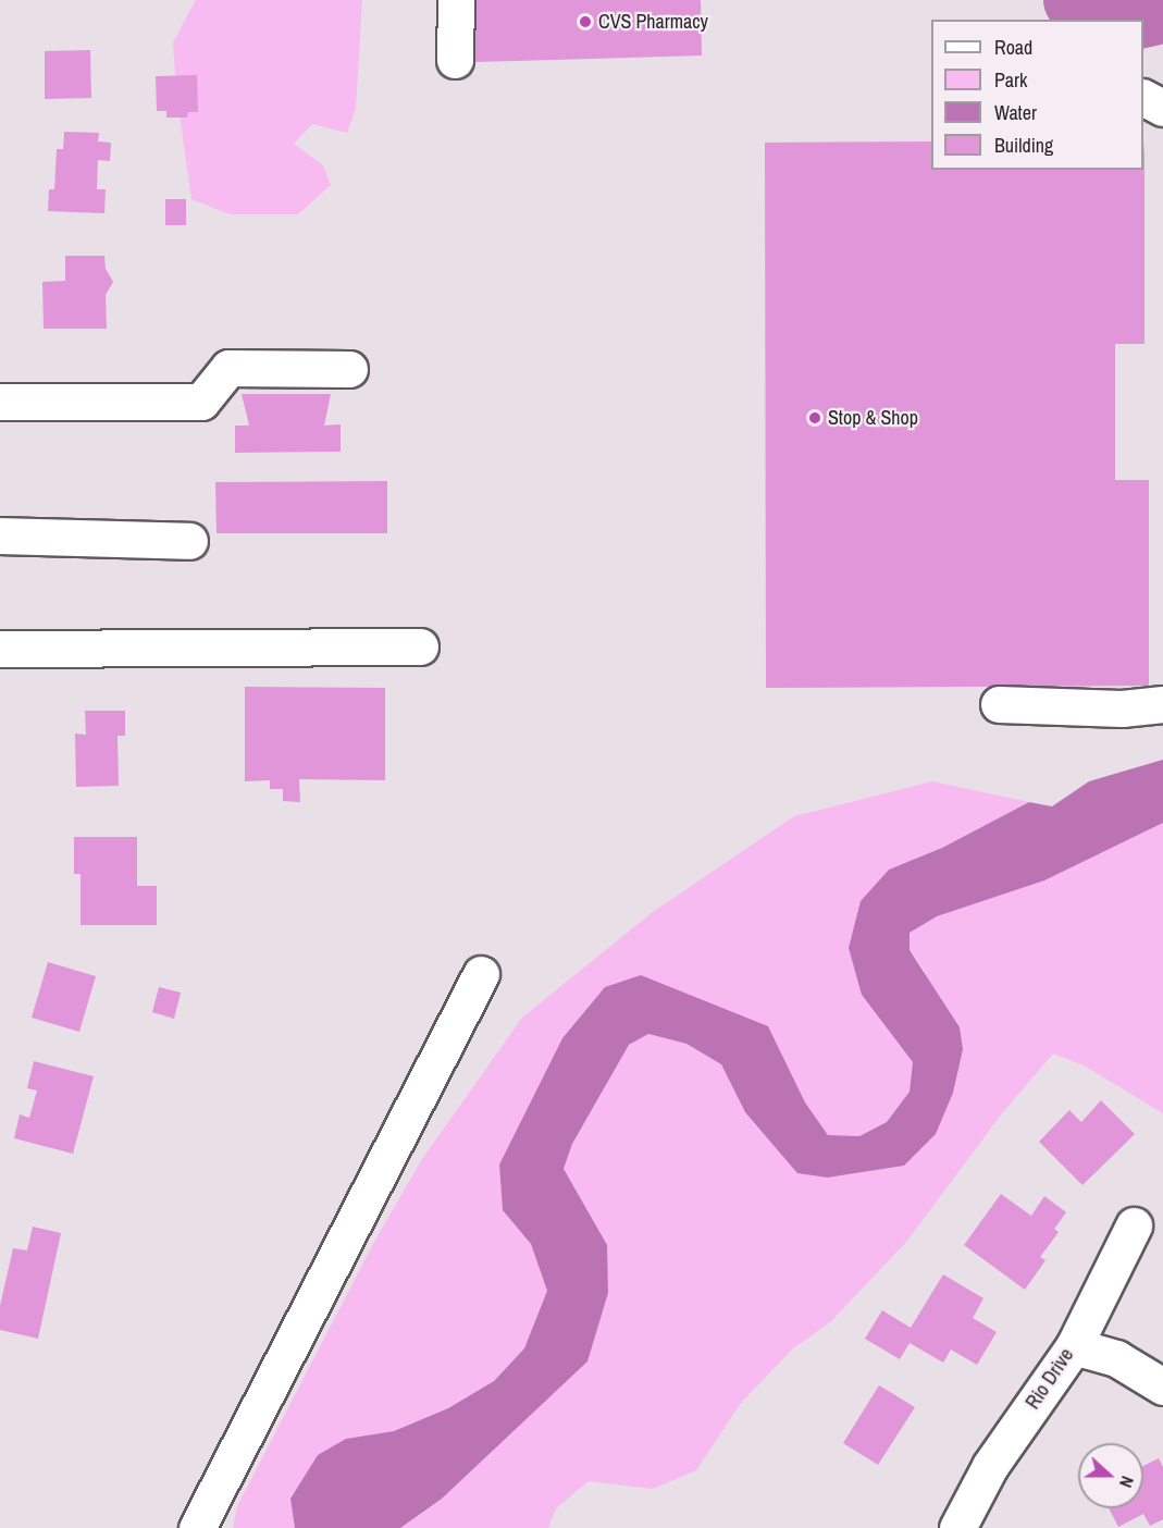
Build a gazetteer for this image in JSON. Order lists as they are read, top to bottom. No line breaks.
{"streets":{"street":["Rio Drive"]},"places":["CVS Pharmacy","Stop & Shop"],"legend":["Road","Park","Water","Building"],"north":"right"}
